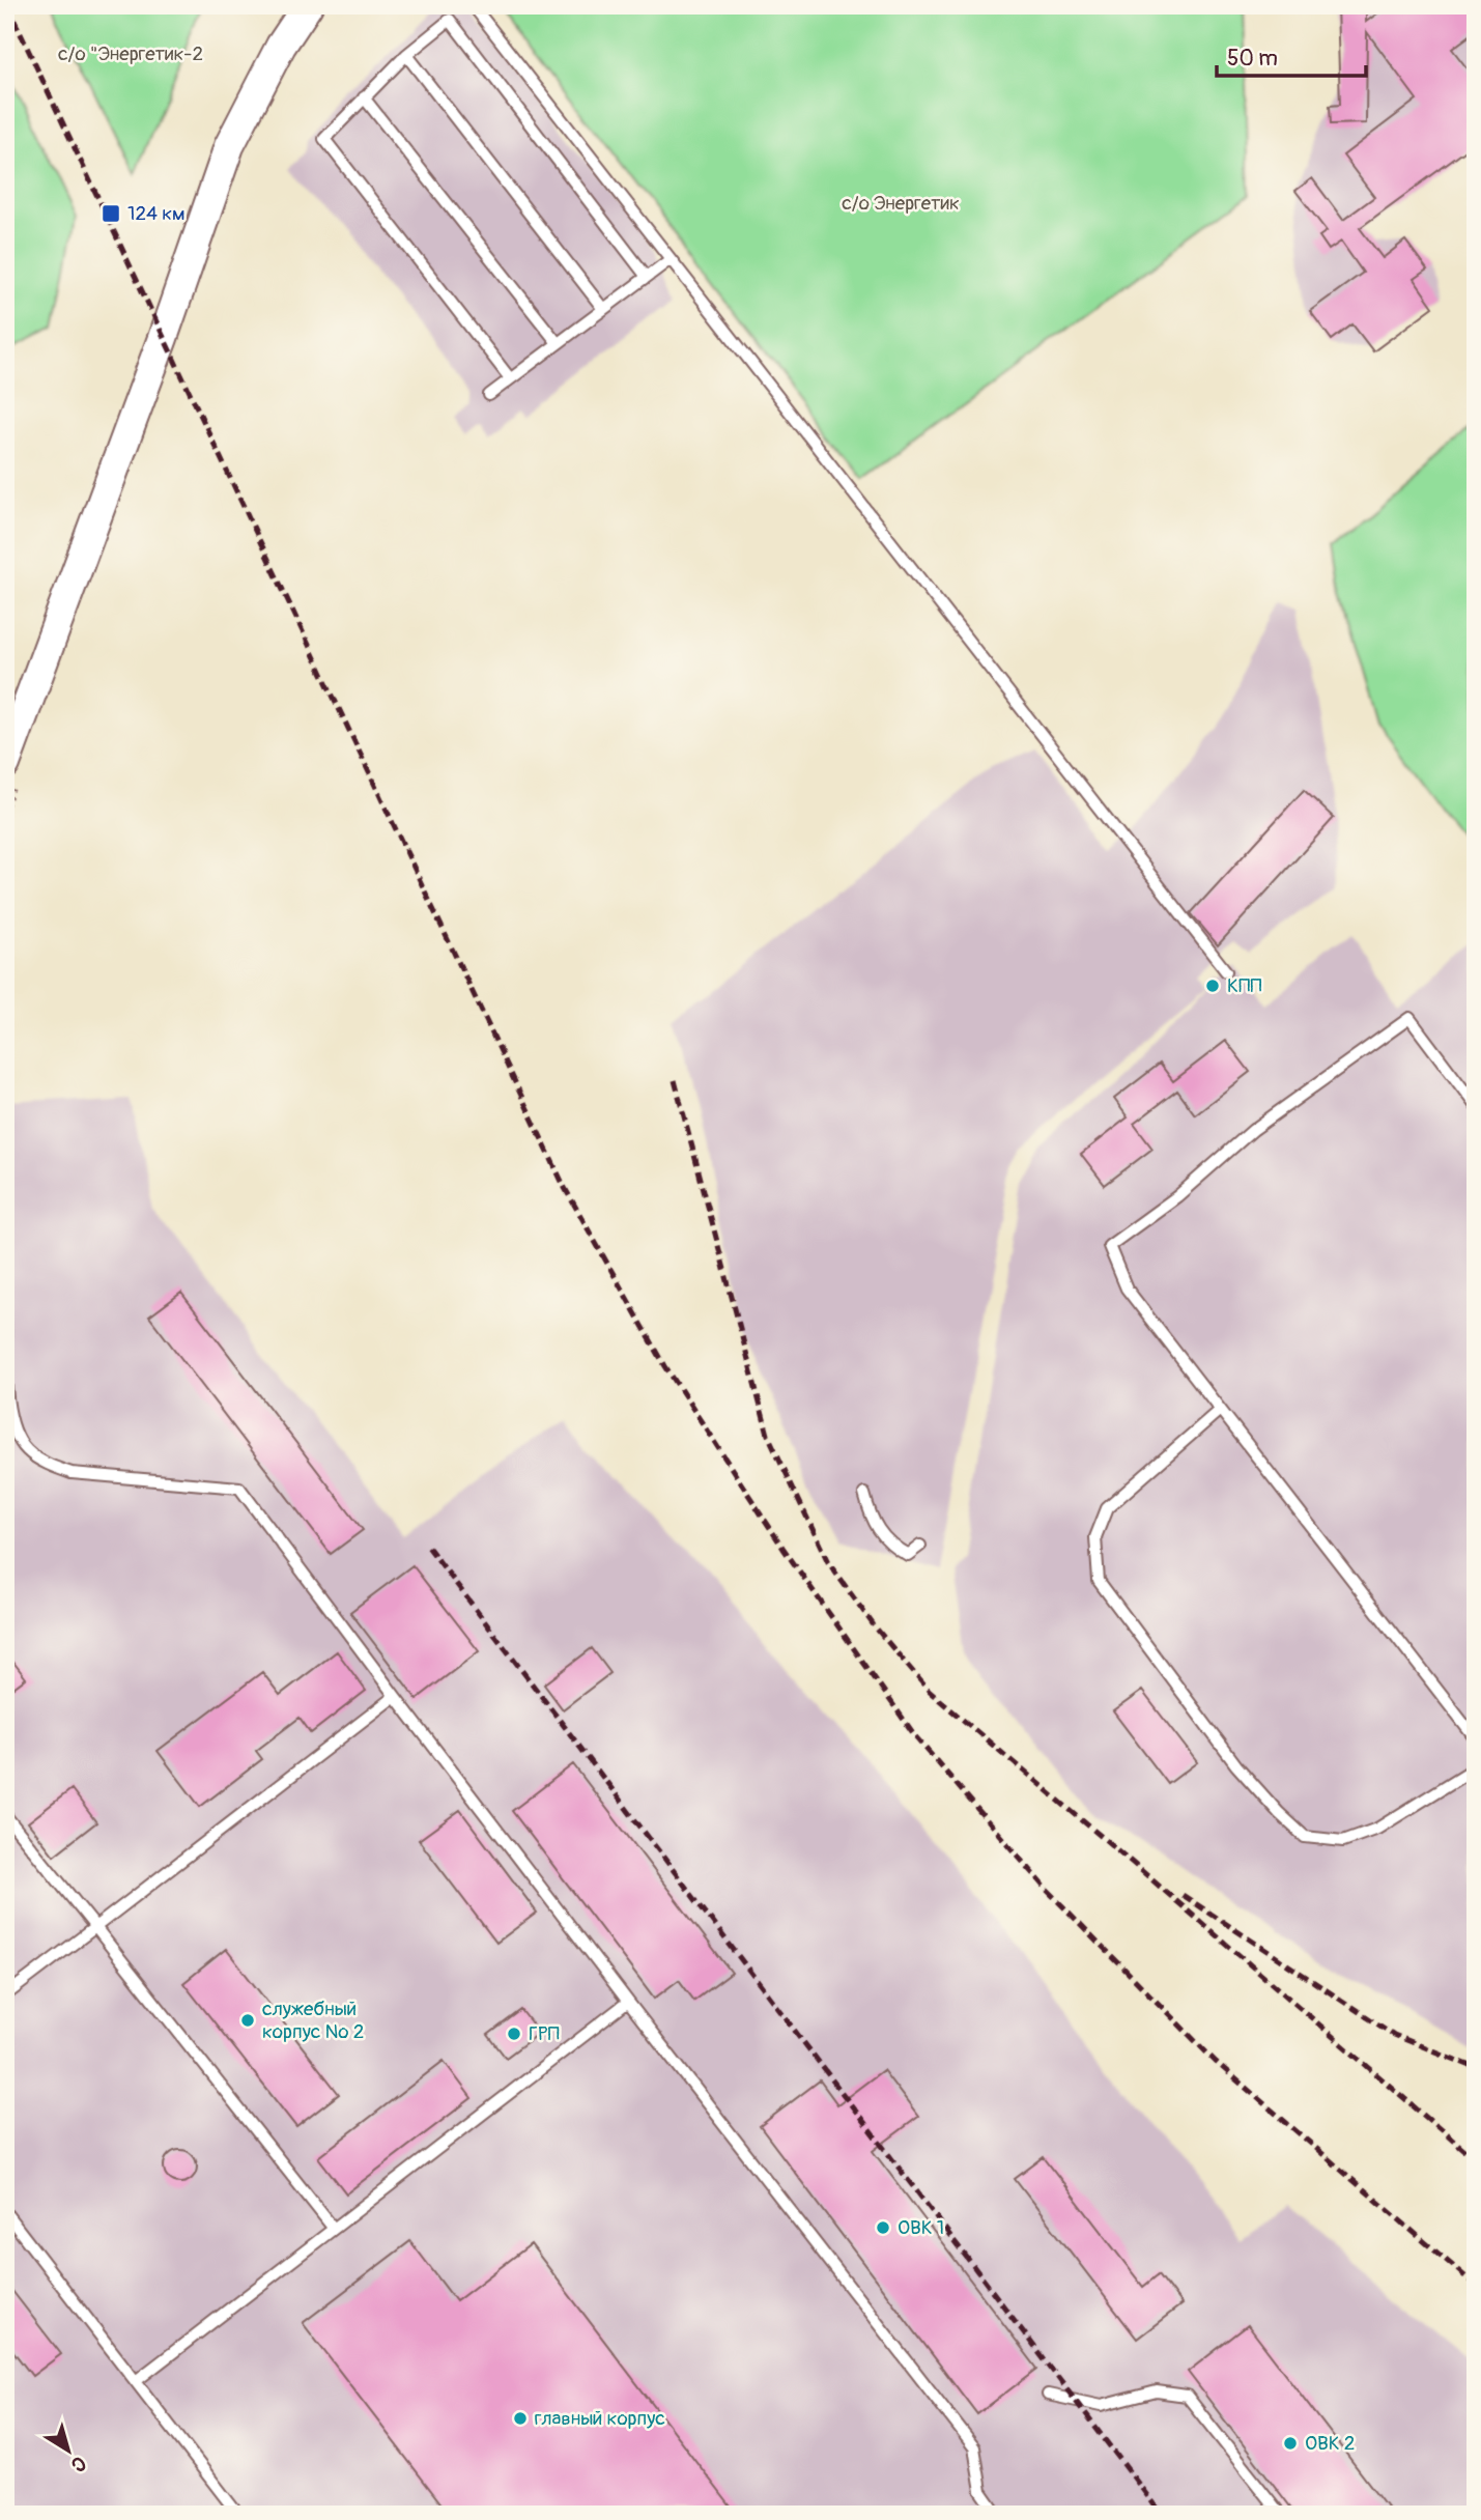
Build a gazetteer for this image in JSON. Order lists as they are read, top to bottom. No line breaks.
{"parks":["с/о \"Энергетик-2","с/о Энергетик"],"places":{"transit":["124 км"],"other":["КПП","служебный корпус № 2","ГРП","ОВК 1","главный корпус","ОВК 2"]},"scale_bar":"50 m","north":"bottom right"}
